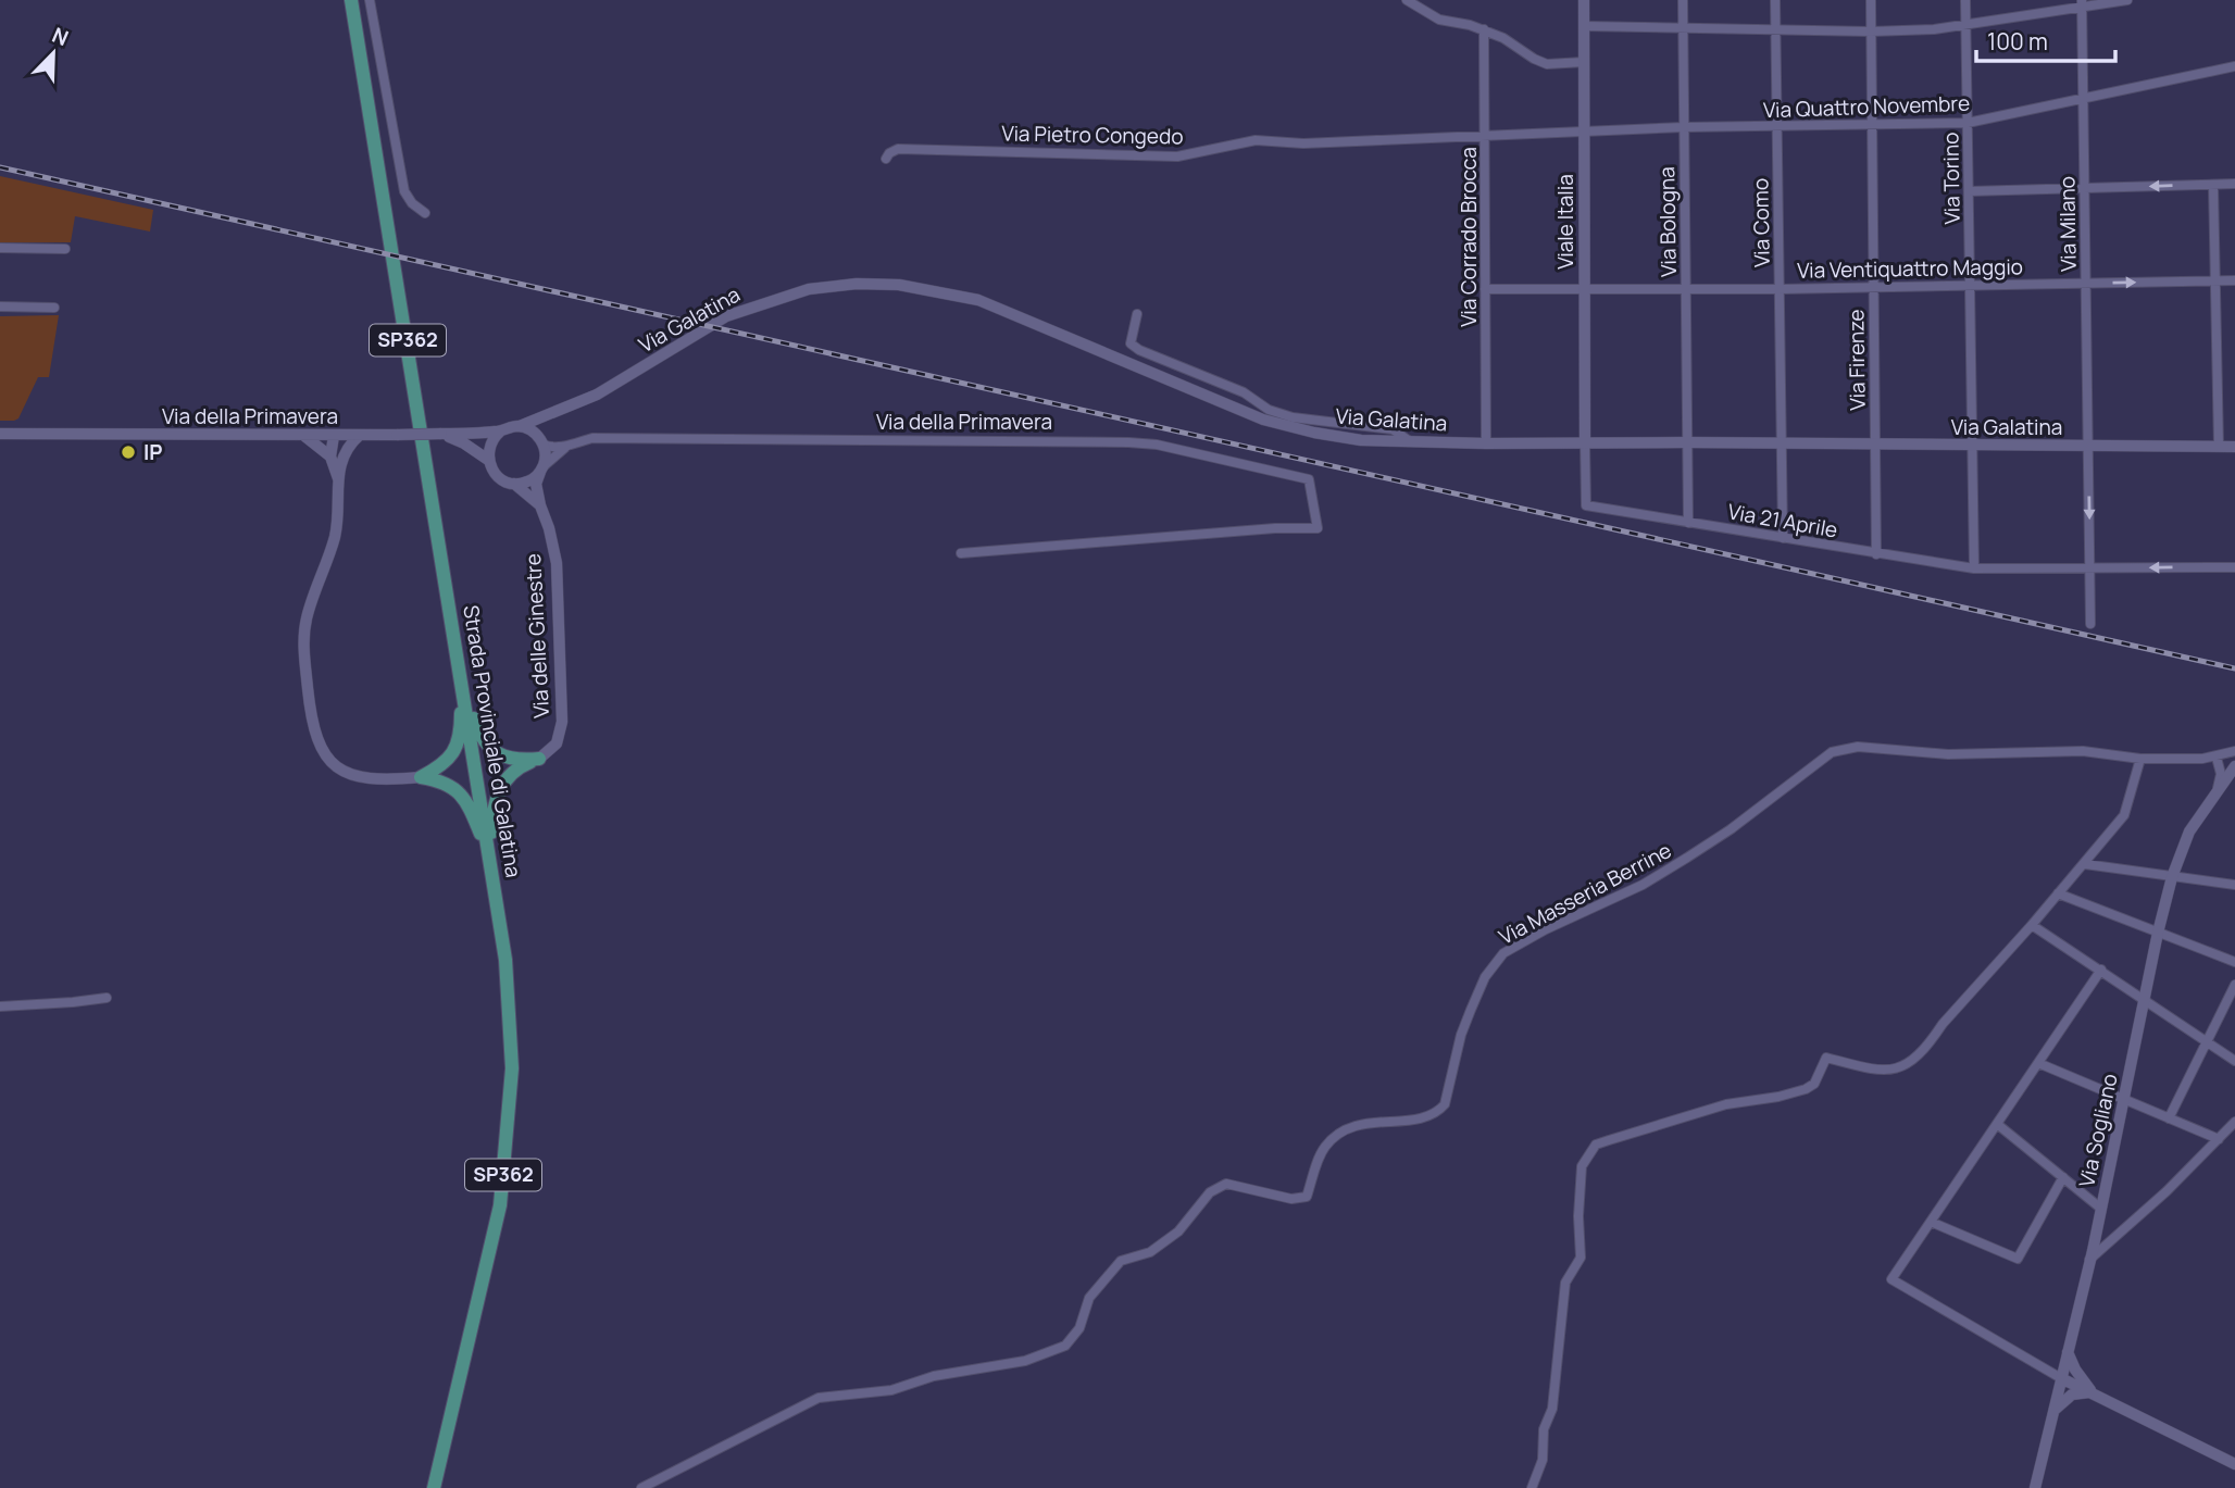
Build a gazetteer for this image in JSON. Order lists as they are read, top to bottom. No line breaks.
{"streets":{"main road":["SP362","Strada Provinciale di Galatina"],"street":["Via Quattro Novembre","Via Pietro Congedo","Via Torino","Viale Italia","Via Bologna","Via Como","Via Milano","Via Corrado Brocca","Via Ventiquattro Maggio","Via Galatina","Via Firenze","Via della Primavera","Via 21 Aprile","Via delle Ginestre","Via Masseria Berrine","Via Sogliano"]},"crossings":[["Via Quattro Novembre","Via Pietro Congedo"],["Via Quattro Novembre","Via Torino"],["Via Quattro Novembre","Viale Italia"],["Via Quattro Novembre","Via Bologna"],["Via Quattro Novembre","Via Como"],["Via Quattro Novembre","Via Milano"],["Via Quattro Novembre","Via Firenze"],["Via Pietro Congedo","Viale Italia"],["Via Pietro Congedo","Via Corrado Brocca"],["Via Torino","Via Ventiquattro Maggio"],["Via Torino","Via Galatina"],["Via Torino","Via 21 Aprile"],["Viale Italia","Via Ventiquattro Maggio"],["Viale Italia","Via Galatina"],["Viale Italia","Via 21 Aprile"],["Via Bologna","Via Ventiquattro Maggio"],["Via Bologna","Via Galatina"],["Via Bologna","Via 21 Aprile"],["Via Como","Via Ventiquattro Maggio"],["Via Como","Via Galatina"],["Via Como","Via 21 Aprile"],["Via Milano","Via Ventiquattro Maggio"],["Via Milano","Via Galatina"],["Via Milano","Via 21 Aprile"],["Via Corrado Brocca","Via Ventiquattro Maggio"],["Via Corrado Brocca","Via Galatina"],["Via Ventiquattro Maggio","Via Firenze"],["Via Galatina","Via Firenze"],["Via Galatina","Via della Primavera"],["Via Galatina","Via 21 Aprile"],["Via Galatina","Via delle Ginestre"],["Via Firenze","Via 21 Aprile"],["Via della Primavera","Via delle Ginestre"]],"places":["IP"],"scale_bar":"100 m","north":"top right"}
